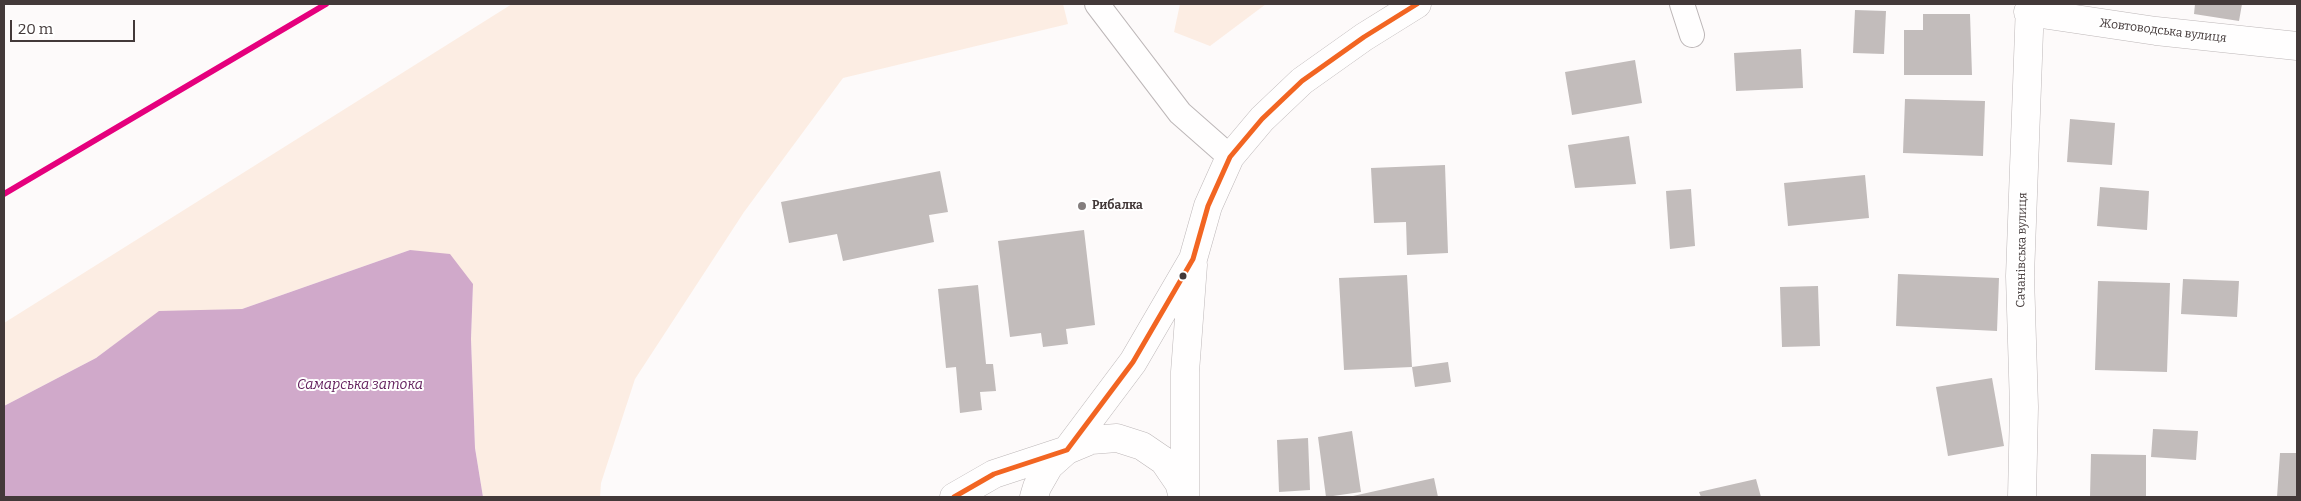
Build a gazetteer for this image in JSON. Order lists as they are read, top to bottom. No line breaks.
{"streets":{"main road":["Жовтоводська вулиця","Сачанівська вулиця"]},"crossings":[["Жовтоводська вулиця","Сачанівська вулиця"]],"water":["Самарська затока"],"places":["Рибалка"],"scale_bar":"20 m"}
